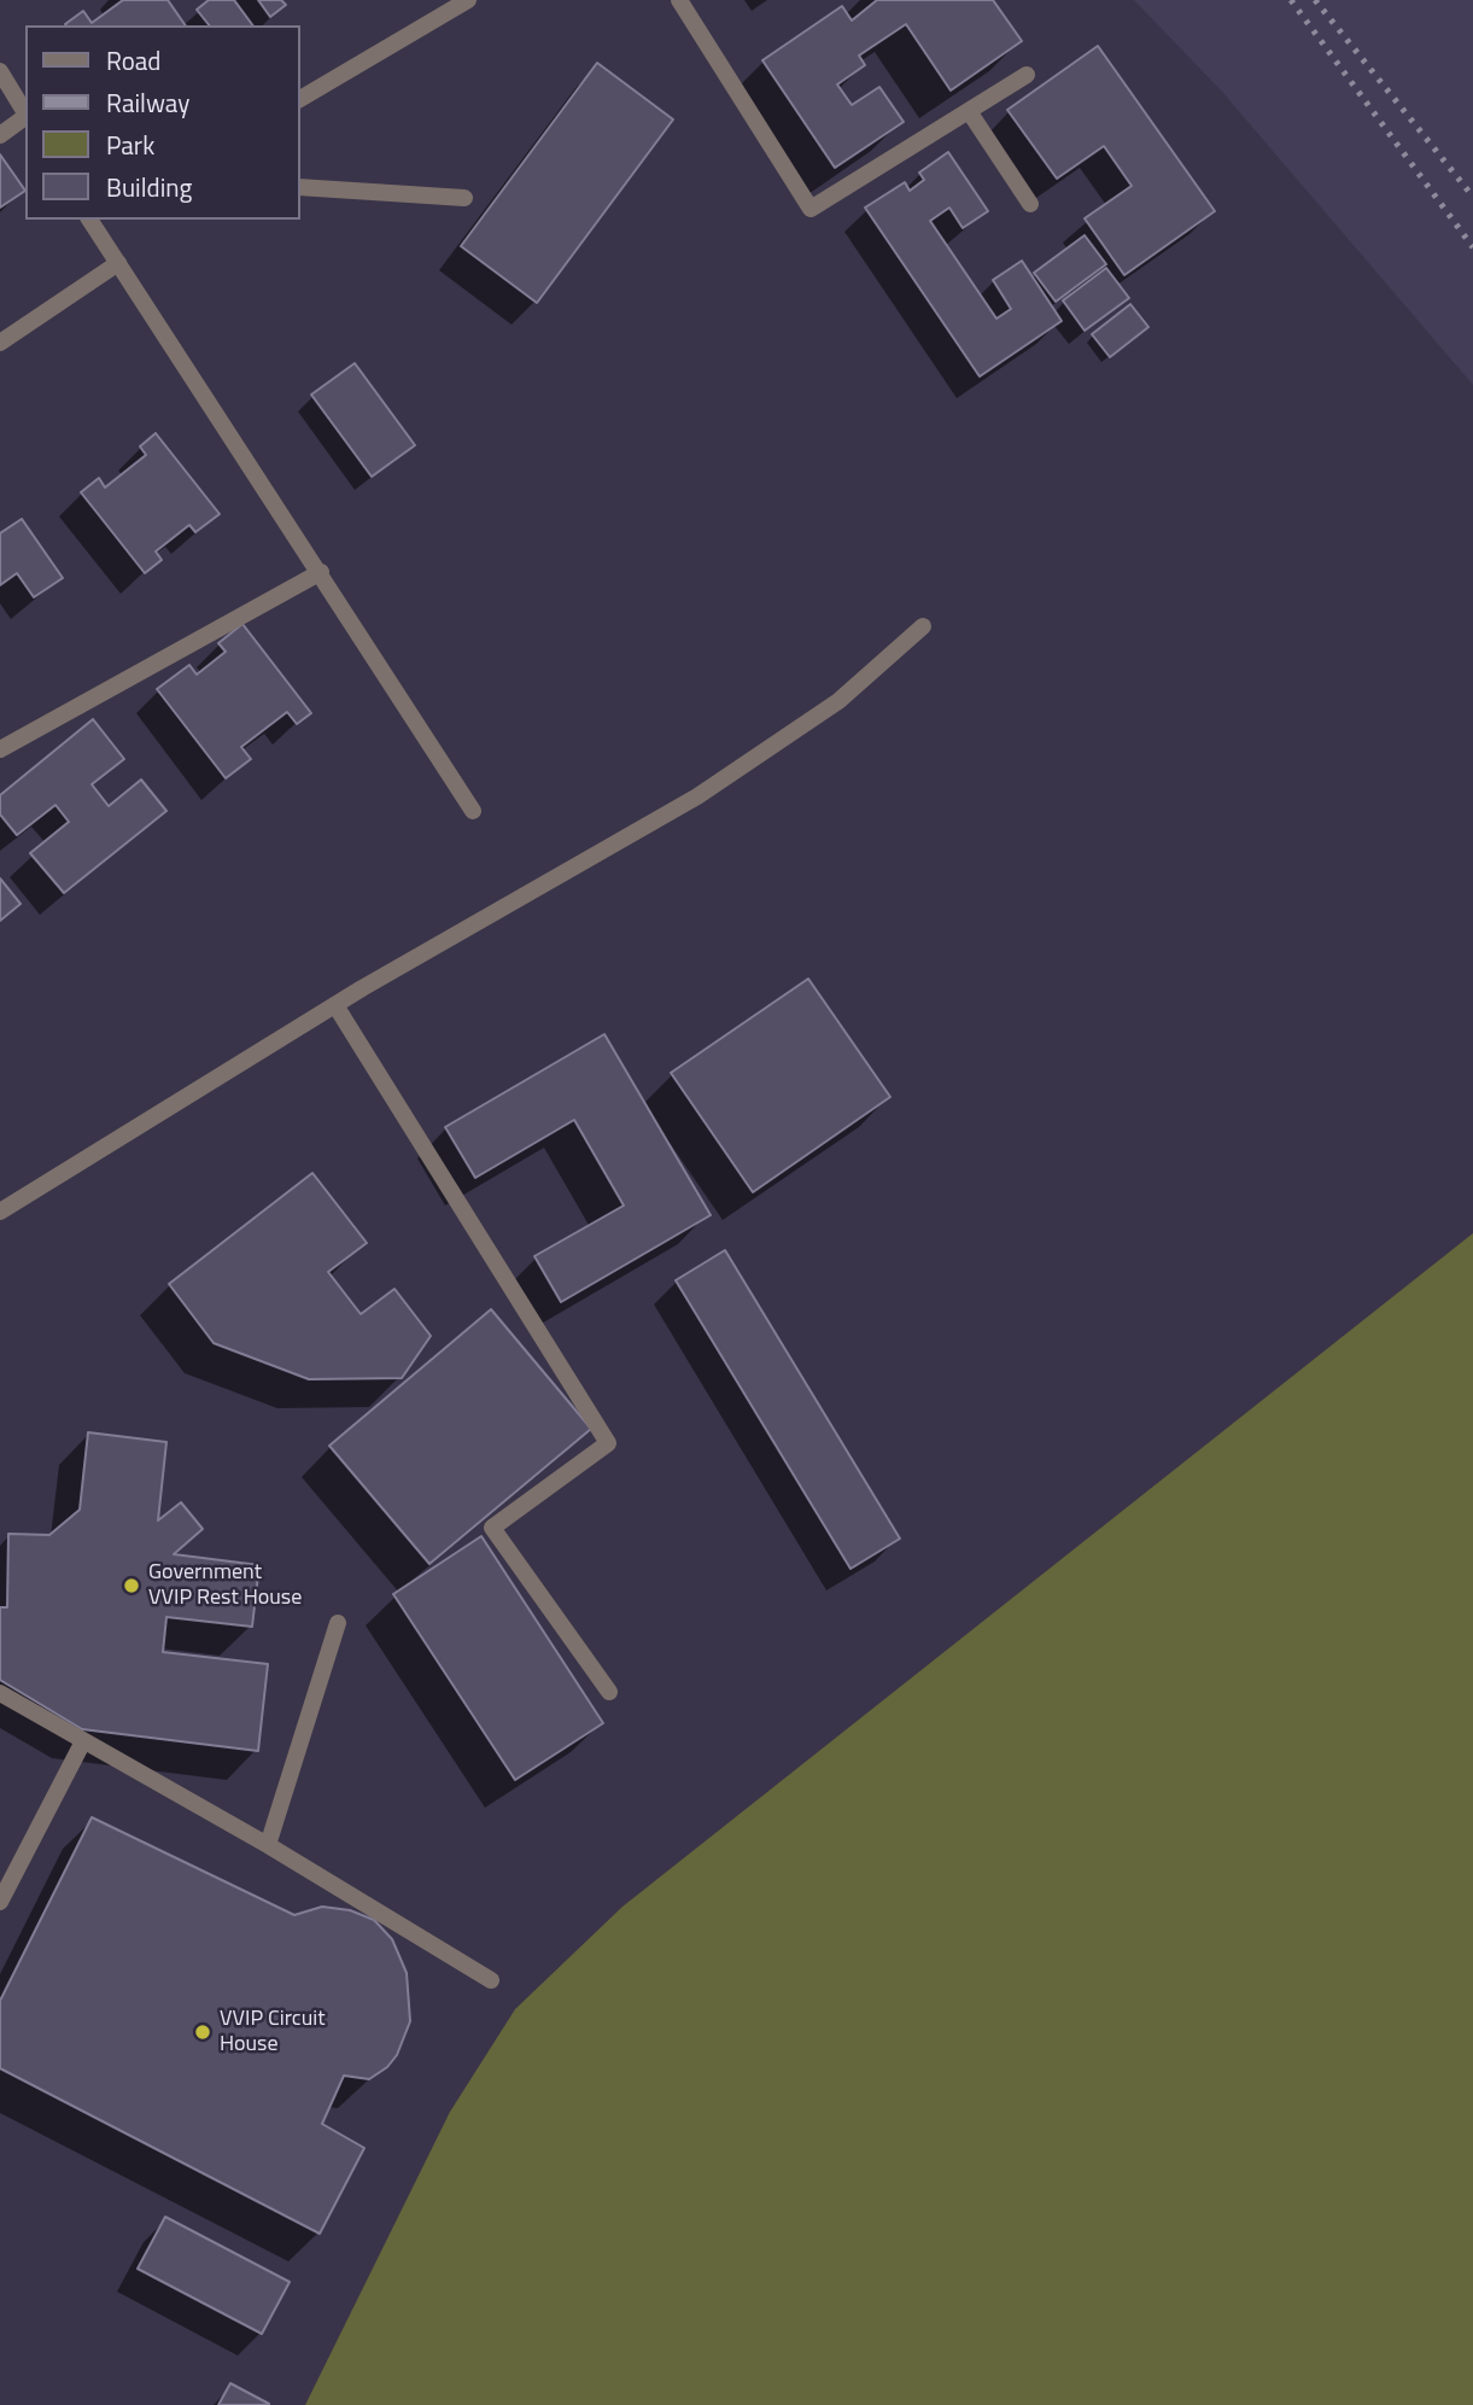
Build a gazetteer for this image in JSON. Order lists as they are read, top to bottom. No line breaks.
{"places":["Government VVIP Rest House","VVIP Circuit House"],"legend":["Road","Railway","Park","Building"]}
